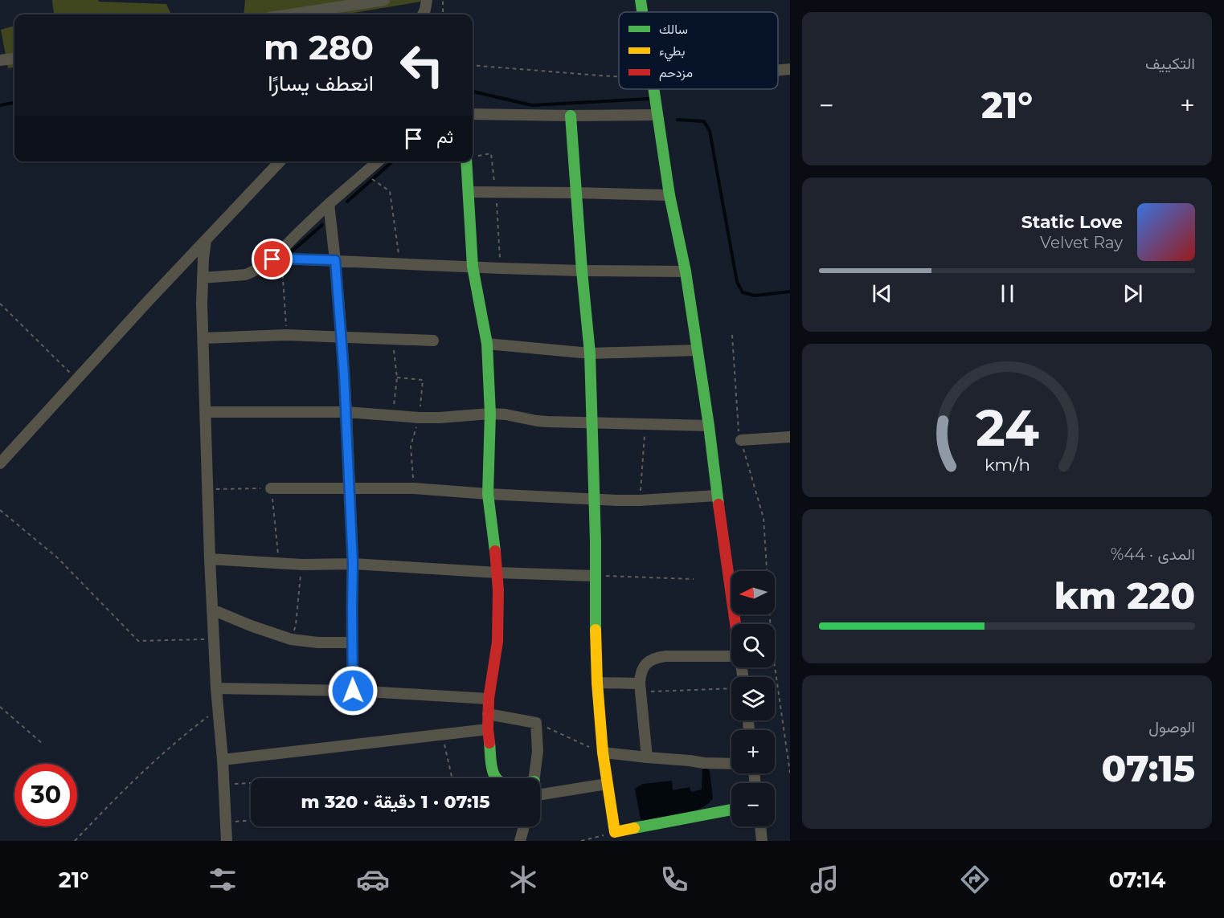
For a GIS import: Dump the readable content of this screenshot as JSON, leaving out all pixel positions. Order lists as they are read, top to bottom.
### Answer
{
  "legend": ["سالك", "بطيء", "مزدحم"],
  "north": "left",
  "page": {
    "tile": [
      "التكييف",
      ["المدى · 44%", "220 km"],
      ["الوصول", "07:15"]
    ],
    "turn": ["280 m", "انعطف يسارًا"],
    "heat": ["−", "21°", "+"],
    "then": "ثم",
    "song": ["Static Love", "Velvet Ray"],
    "map_buttons": ["+", "−"],
    "limit": "30",
    "trip": "07:15 · 1 دقيقة · 320 m",
    "tabs": ["07:14", "21°"],
    "gauge": ["24", "km/h"]
  }
}
